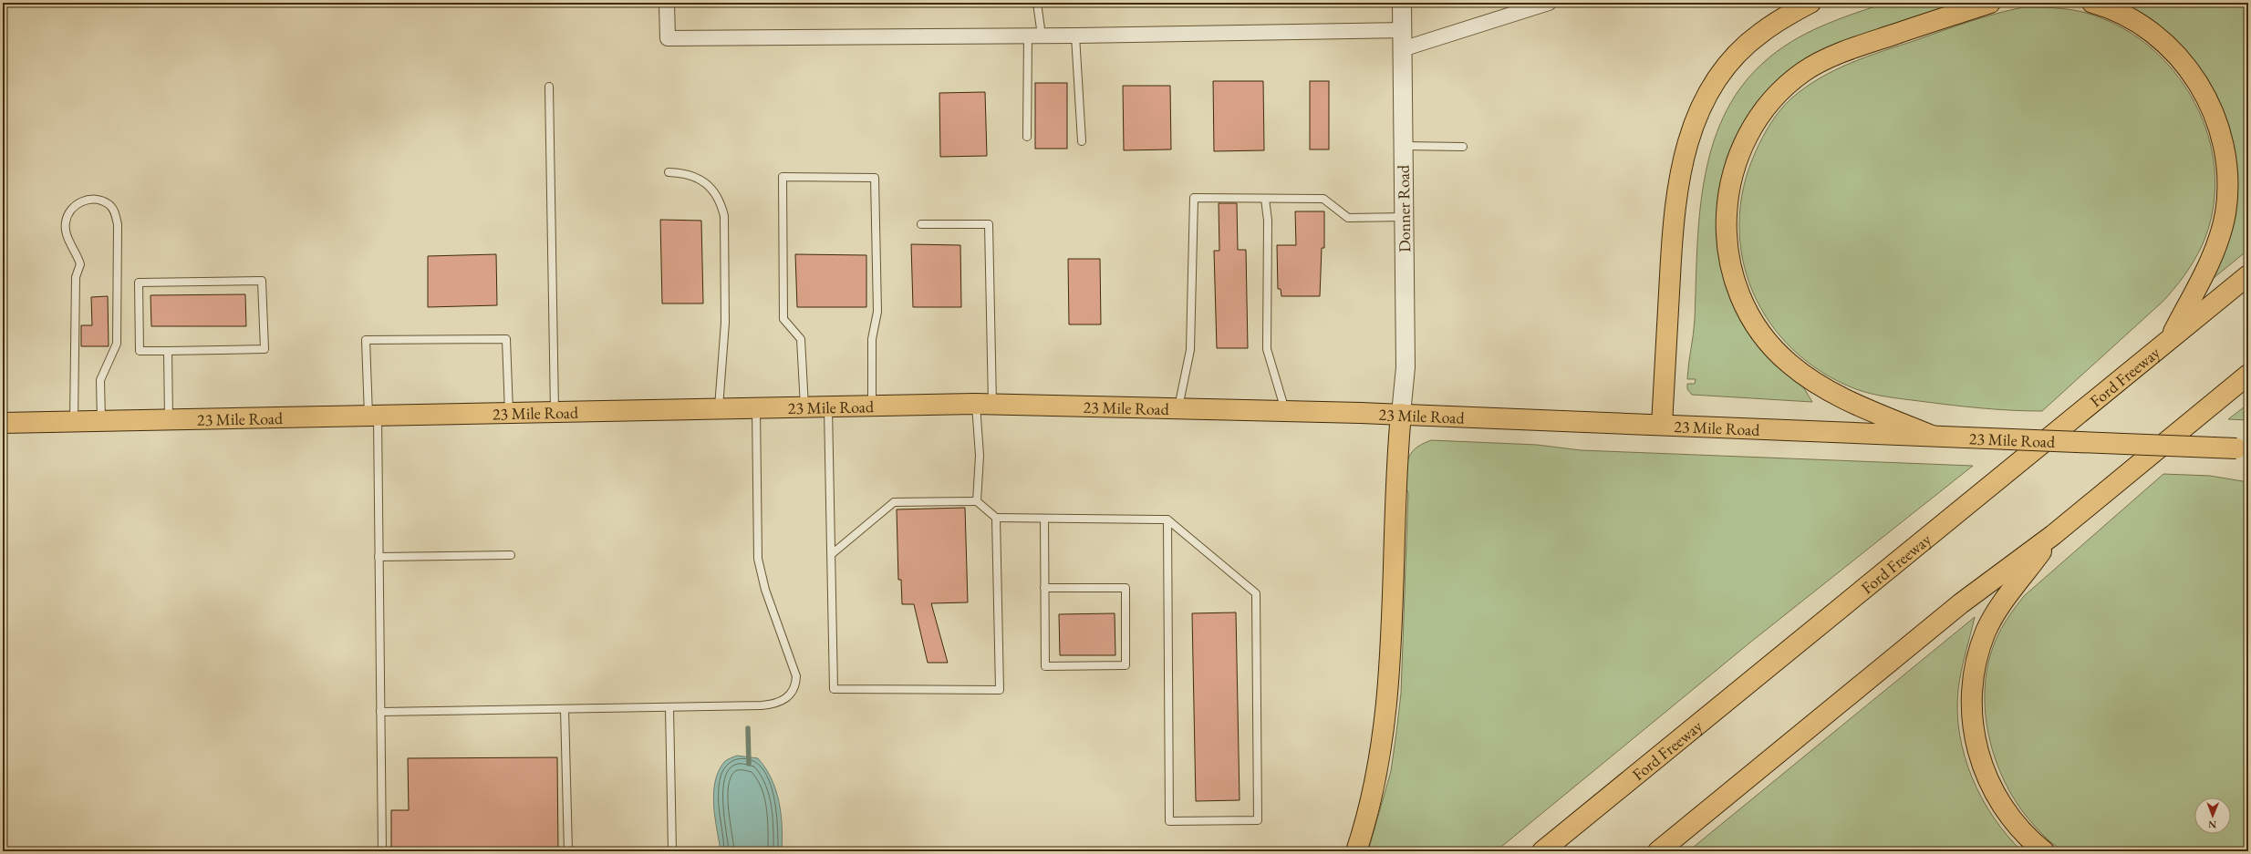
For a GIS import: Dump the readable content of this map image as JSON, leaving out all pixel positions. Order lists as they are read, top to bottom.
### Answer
{
  "streets": {
    "main road": ["Ford Freeway", "23 Mile Road"],
    "street": ["Donner Road"]
  },
  "crossings": [
    ["Donner Road", "23 Mile Road"]
  ],
  "north": "bottom"
}
